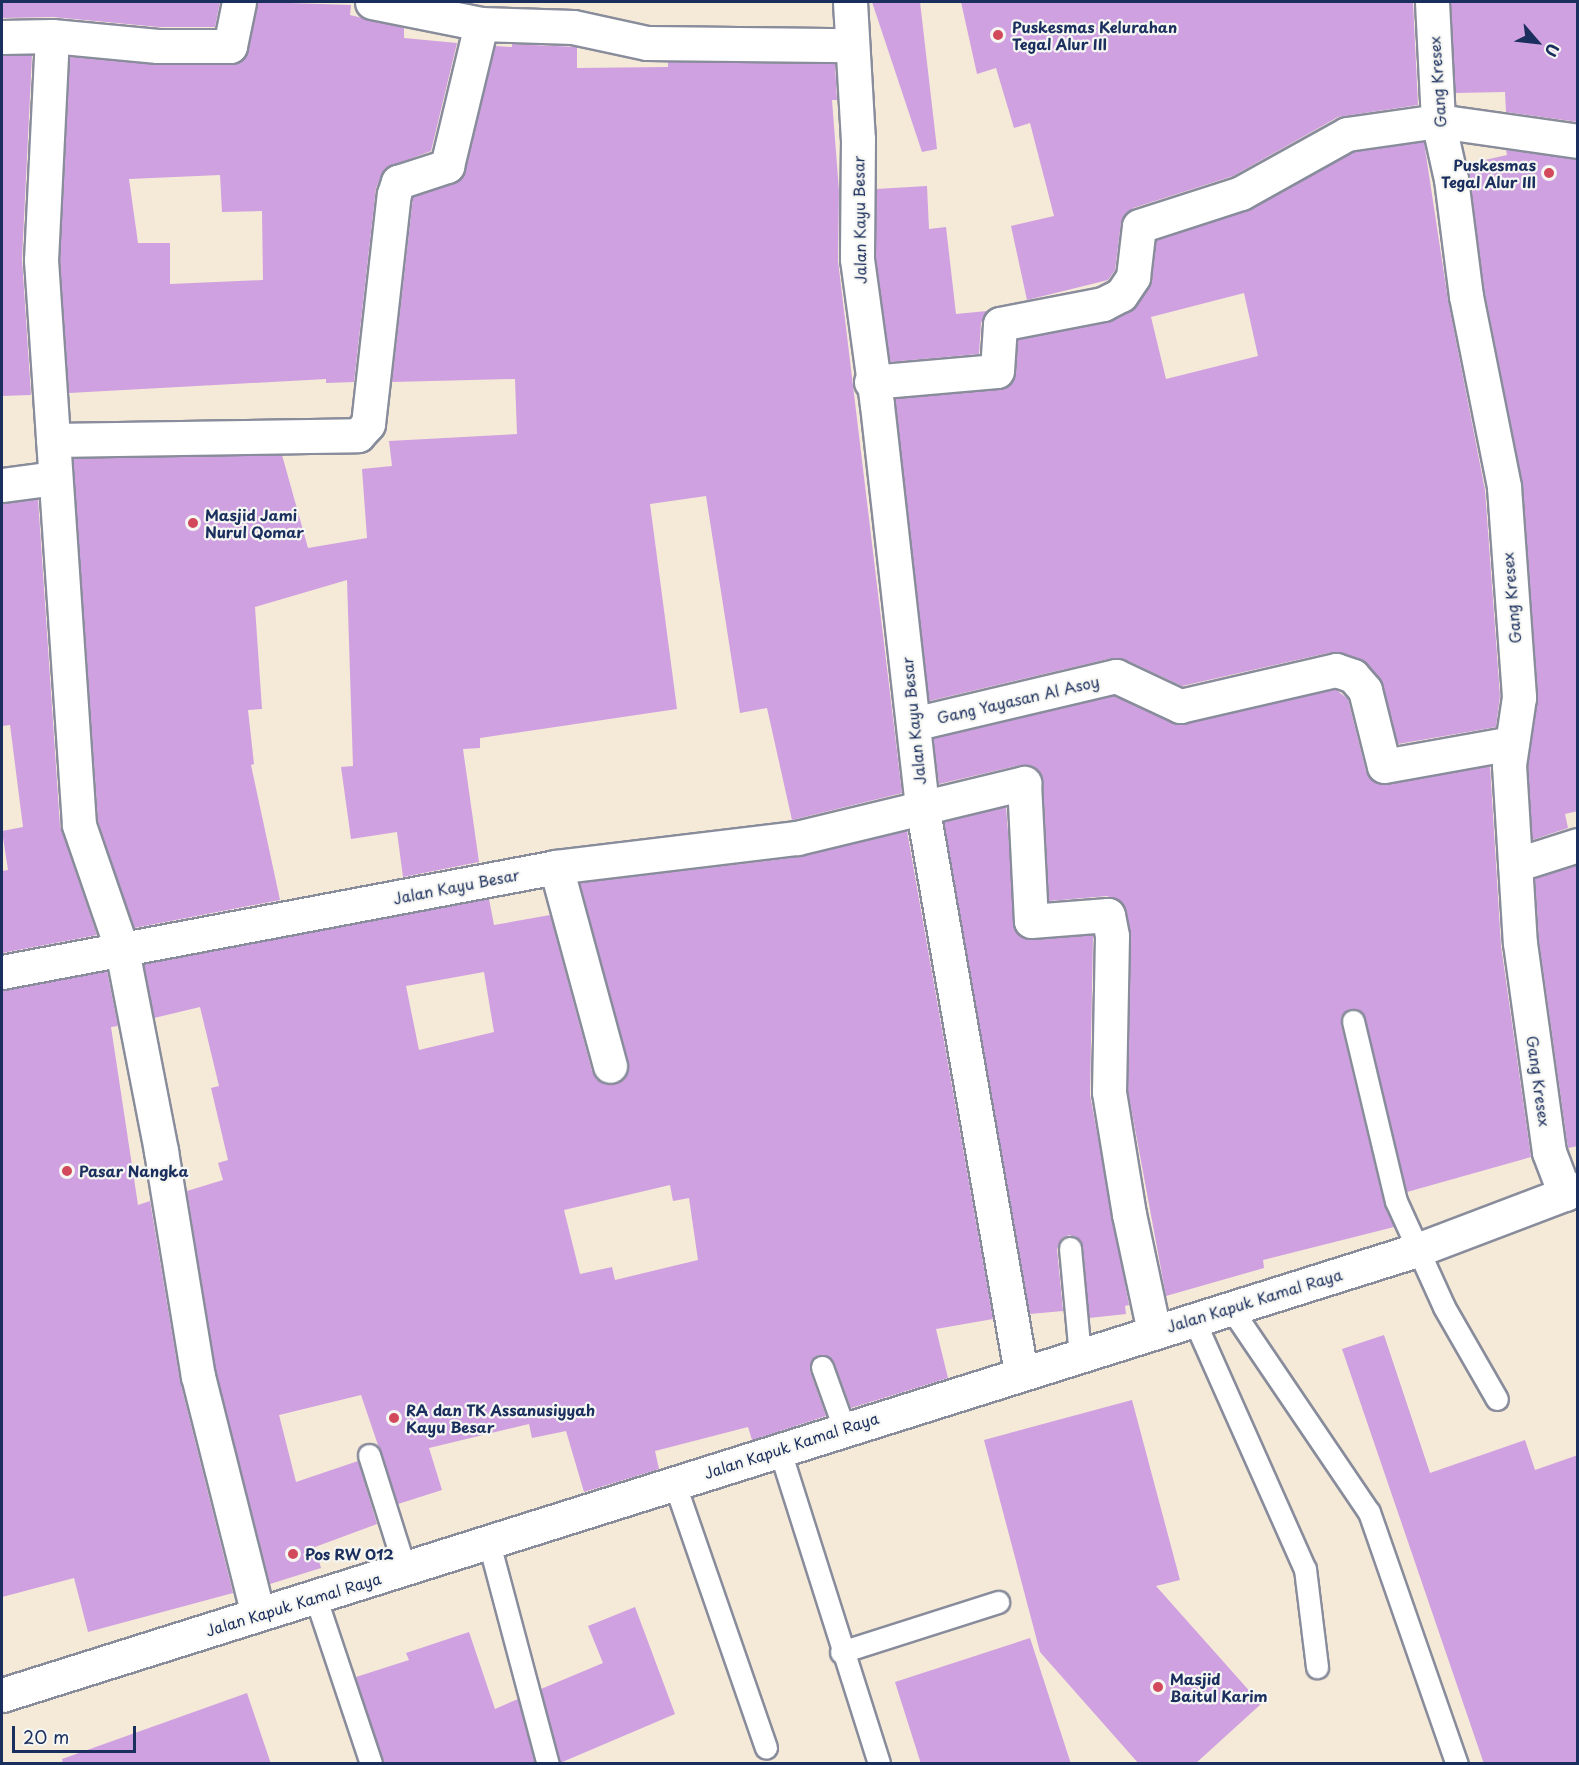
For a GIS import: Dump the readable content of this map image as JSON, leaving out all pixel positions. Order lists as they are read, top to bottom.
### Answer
{
  "streets": {
    "street": [
      "Gang Kresex",
      "Jalan Kayu Besar",
      "Gang Yayasan Al Asoy",
      "Jalan Kapuk Kamal Raya"
    ]
  },
  "crossings": [
    ["Gang Kresex", "Gang Yayasan Al Asoy"],
    ["Gang Kresex", "Jalan Kapuk Kamal Raya"],
    ["Jalan Kayu Besar", "Gang Yayasan Al Asoy"]
  ],
  "places": [
    "Puskesmas Kelurahan Tegal Alur III",
    "Puskesmas Tegal Alur III",
    "Masjid Jami Nurul Qomar",
    "Pasar Nangka",
    "RA dan TK Assanusiyyah Kayu Besar",
    "Pos RW 012",
    "Masjid Baitul Karim"
  ],
  "scale_bar": "20 m",
  "north": "bottom right"
}
